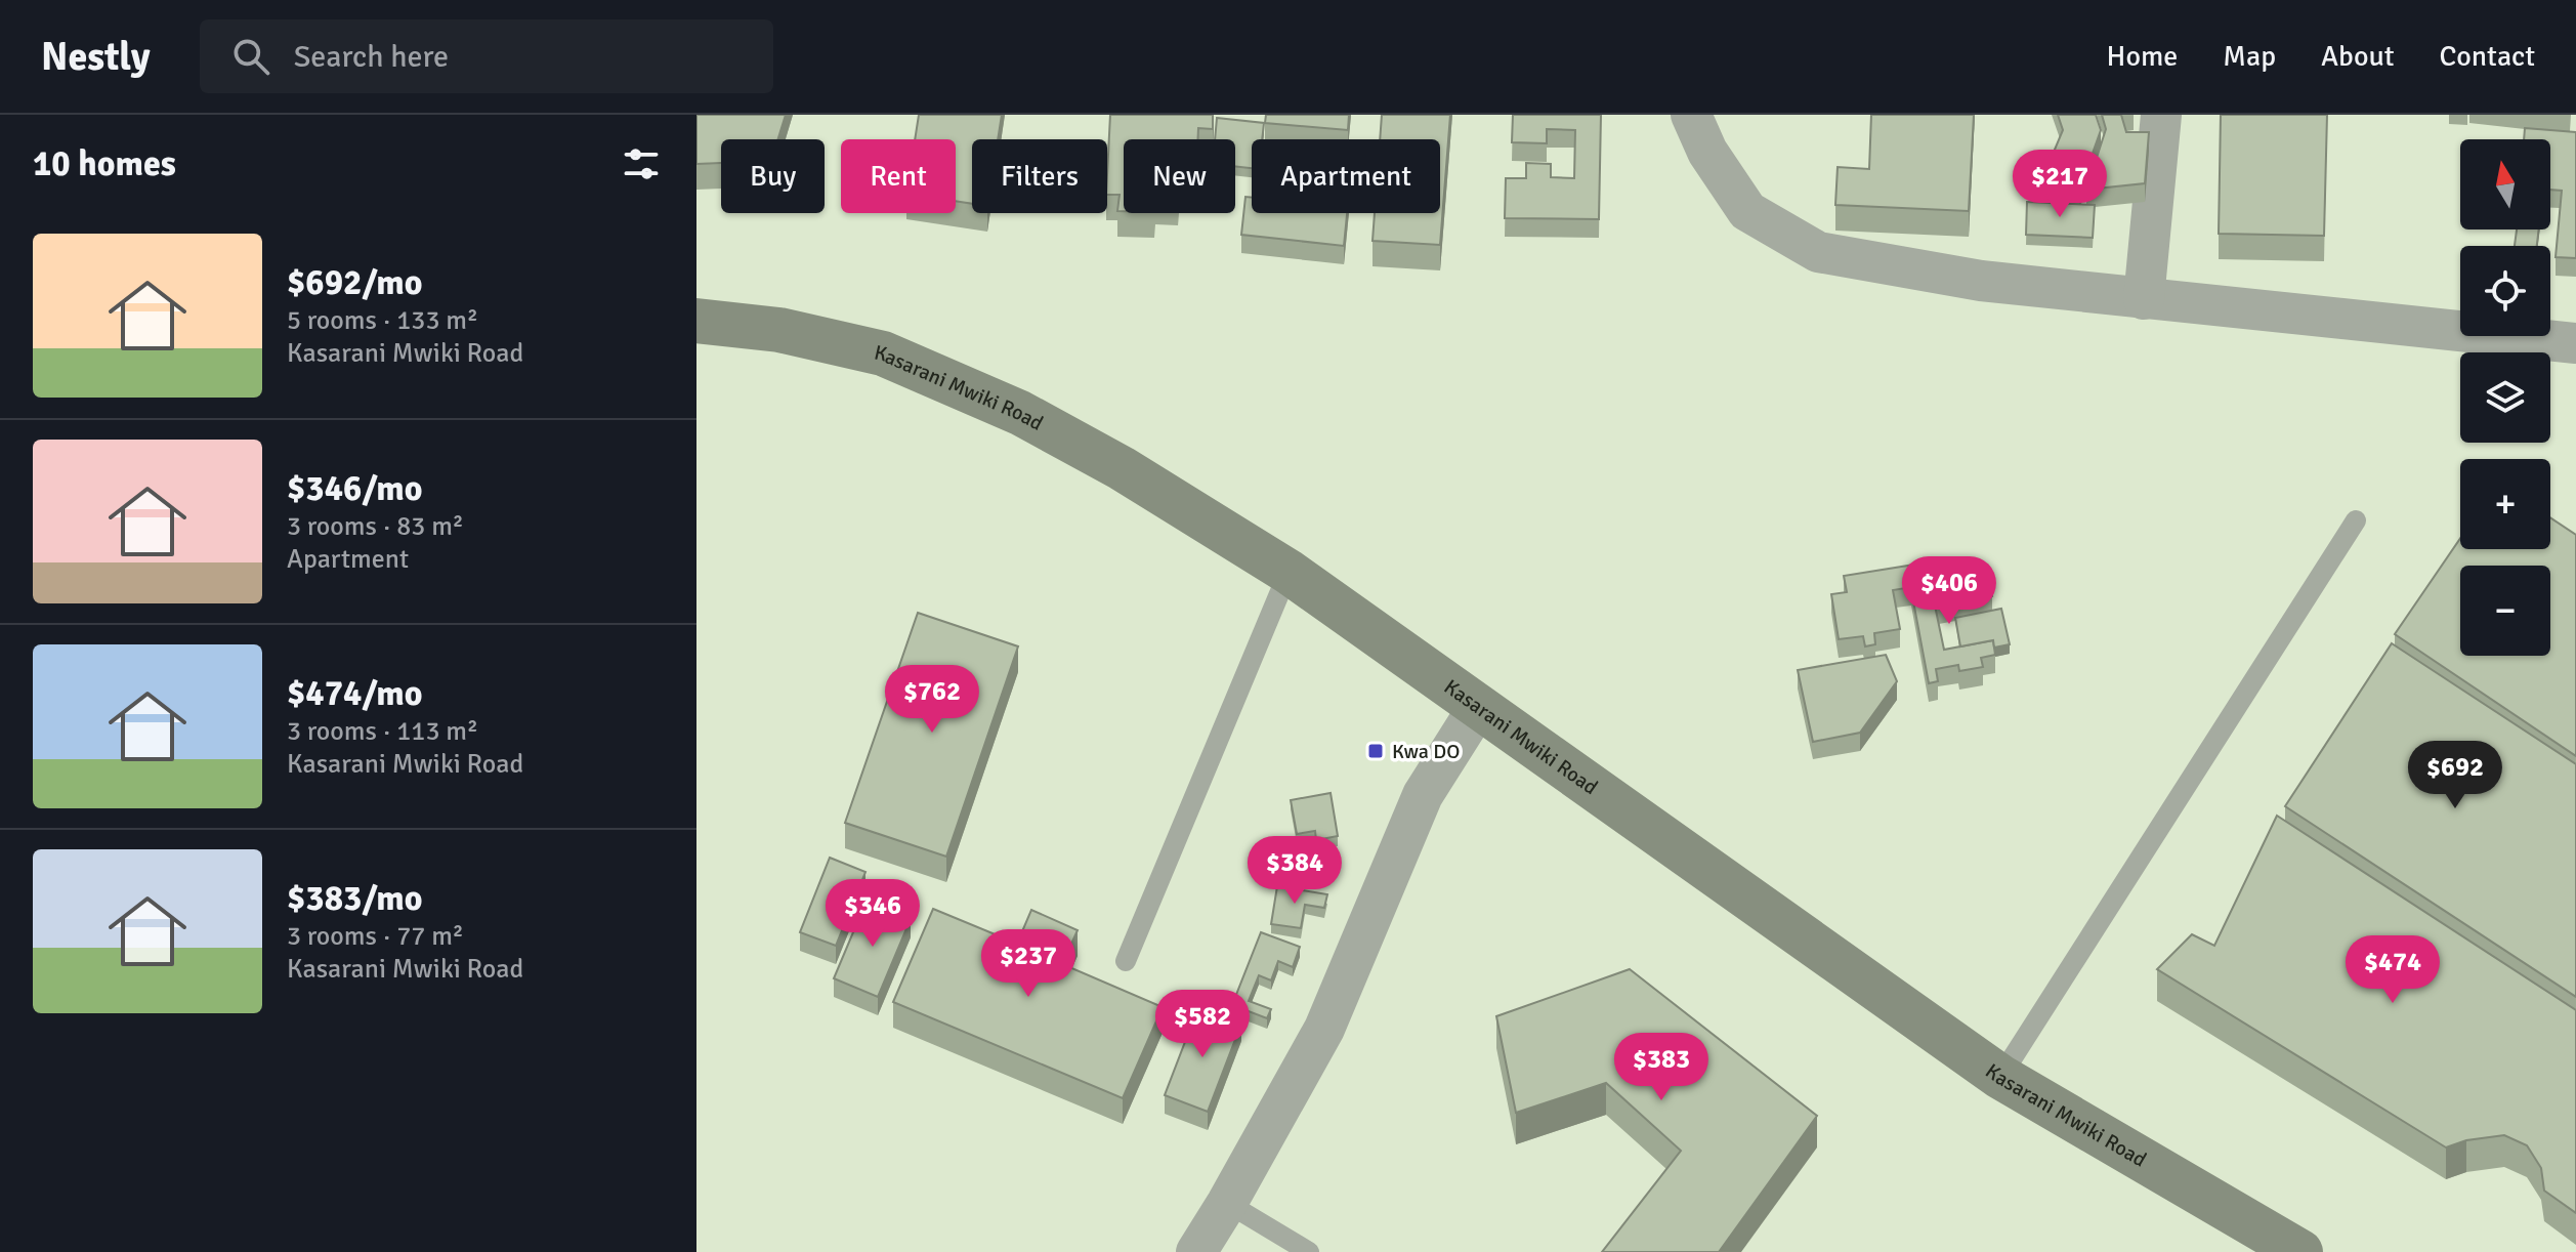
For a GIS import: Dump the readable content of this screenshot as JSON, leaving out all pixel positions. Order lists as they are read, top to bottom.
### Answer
{
  "streets": {
    "main road": ["Kasarani Mwiki Road"]
  },
  "places": {
    "transit": ["Kwa DO"]
  },
  "north": "top",
  "page": {
    "header": "Nestly",
    "search": "Search here",
    "nav": [
      "Home",
      "Map",
      "About",
      "Contact"
    ],
    "heading": "10 homes",
    "map_buttons": ["+", "−"],
    "chip": [
      "Buy",
      "Rent",
      "Filters",
      "New",
      "Apartment"
    ],
    "price": [
      "$217",
      "$406",
      "$762",
      "$692",
      "$384",
      "$346",
      "$237",
      "$474",
      "$582",
      "$383"
    ],
    "list": [
      {
        "name": "$692/mo",
        "note": "5 rooms · 133 m² · Kasarani Mwiki Road"
      },
      {
        "name": "$346/mo",
        "note": "3 rooms · 83 m² · Apartment"
      },
      {
        "name": "$474/mo",
        "note": "3 rooms · 113 m² · Kasarani Mwiki Road"
      },
      {
        "name": "$383/mo",
        "note": "3 rooms · 77 m² · Kasarani Mwiki Road"
      }
    ]
  }
}
